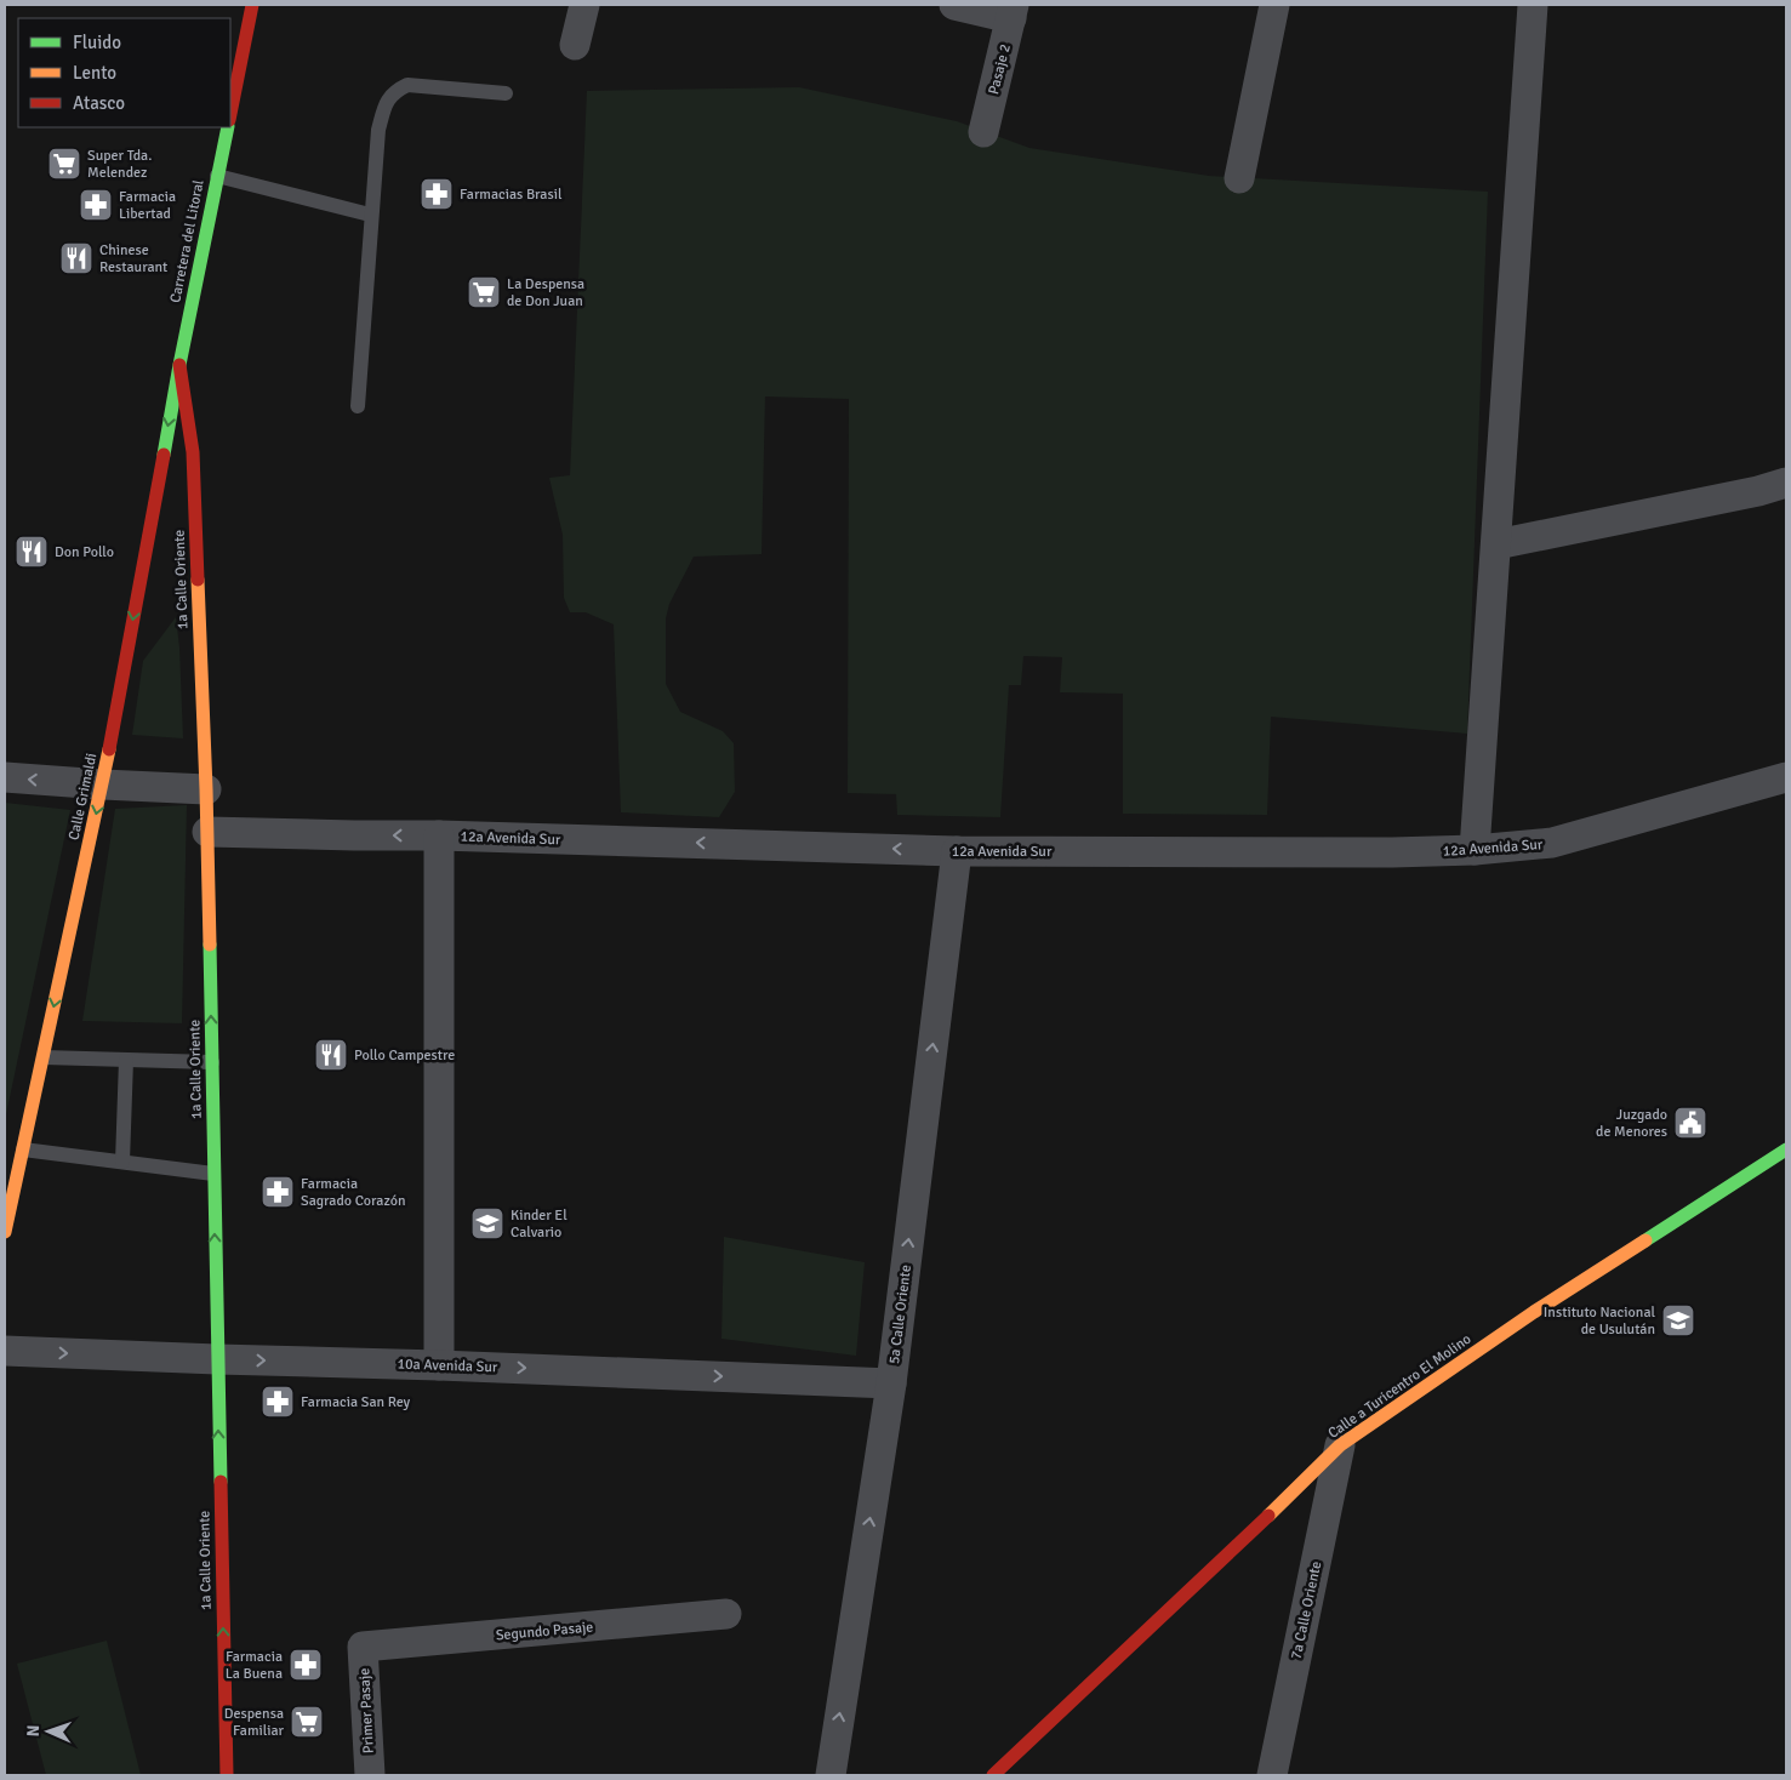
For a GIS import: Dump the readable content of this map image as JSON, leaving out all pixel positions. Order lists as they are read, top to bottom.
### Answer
{
  "streets": {
    "main road": [
      "Carretera del Litoral",
      "1a Calle Oriente",
      "Calle Grimaldi",
      "Calle a Turicentro El Molino"
    ],
    "street": [
      "Pasaje 2",
      "12a Avenida Sur",
      "5a Calle Oriente",
      "10a Avenida Sur",
      "7a Calle Oriente",
      "Segundo Pasaje",
      "Primer Pasaje"
    ]
  },
  "crossings": [
    ["Carretera del Litoral", "1a Calle Oriente"],
    ["Carretera del Litoral", "Calle Grimaldi"],
    ["1a Calle Oriente", "Calle Grimaldi"],
    ["1a Calle Oriente", "12a Avenida Sur"],
    ["1a Calle Oriente", "10a Avenida Sur"],
    ["12a Avenida Sur", "5a Calle Oriente"],
    ["5a Calle Oriente", "10a Avenida Sur"],
    ["Calle a Turicentro El Molino", "7a Calle Oriente"],
    ["Segundo Pasaje", "Primer Pasaje"]
  ],
  "one_way": [
    "1a Calle Oriente",
    "Calle Grimaldi",
    "12a Avenida Sur",
    "5a Calle Oriente",
    "10a Avenida Sur"
  ],
  "places": {
    "supermarket": ["Super Tda. Melendez", "La Despensa de Don Juan", "Despensa Familiar"],
    "pharmacy": [
      "Farmacias Brasil",
      "Farmacia Libertad",
      "Farmacia Sagrado Corazón",
      "Farmacia San Rey",
      "Farmacia La Buena"
    ],
    "restaurant": ["Chinese Restaurant", "Don Pollo", "Pollo Campestre"],
    "public building": ["Juzgado de Menores"],
    "school or university": ["Kinder El Calvario", "Instituto Nacional de Usulután"]
  },
  "legend": ["Fluido", "Lento", "Atasco"],
  "north": "left"
}
